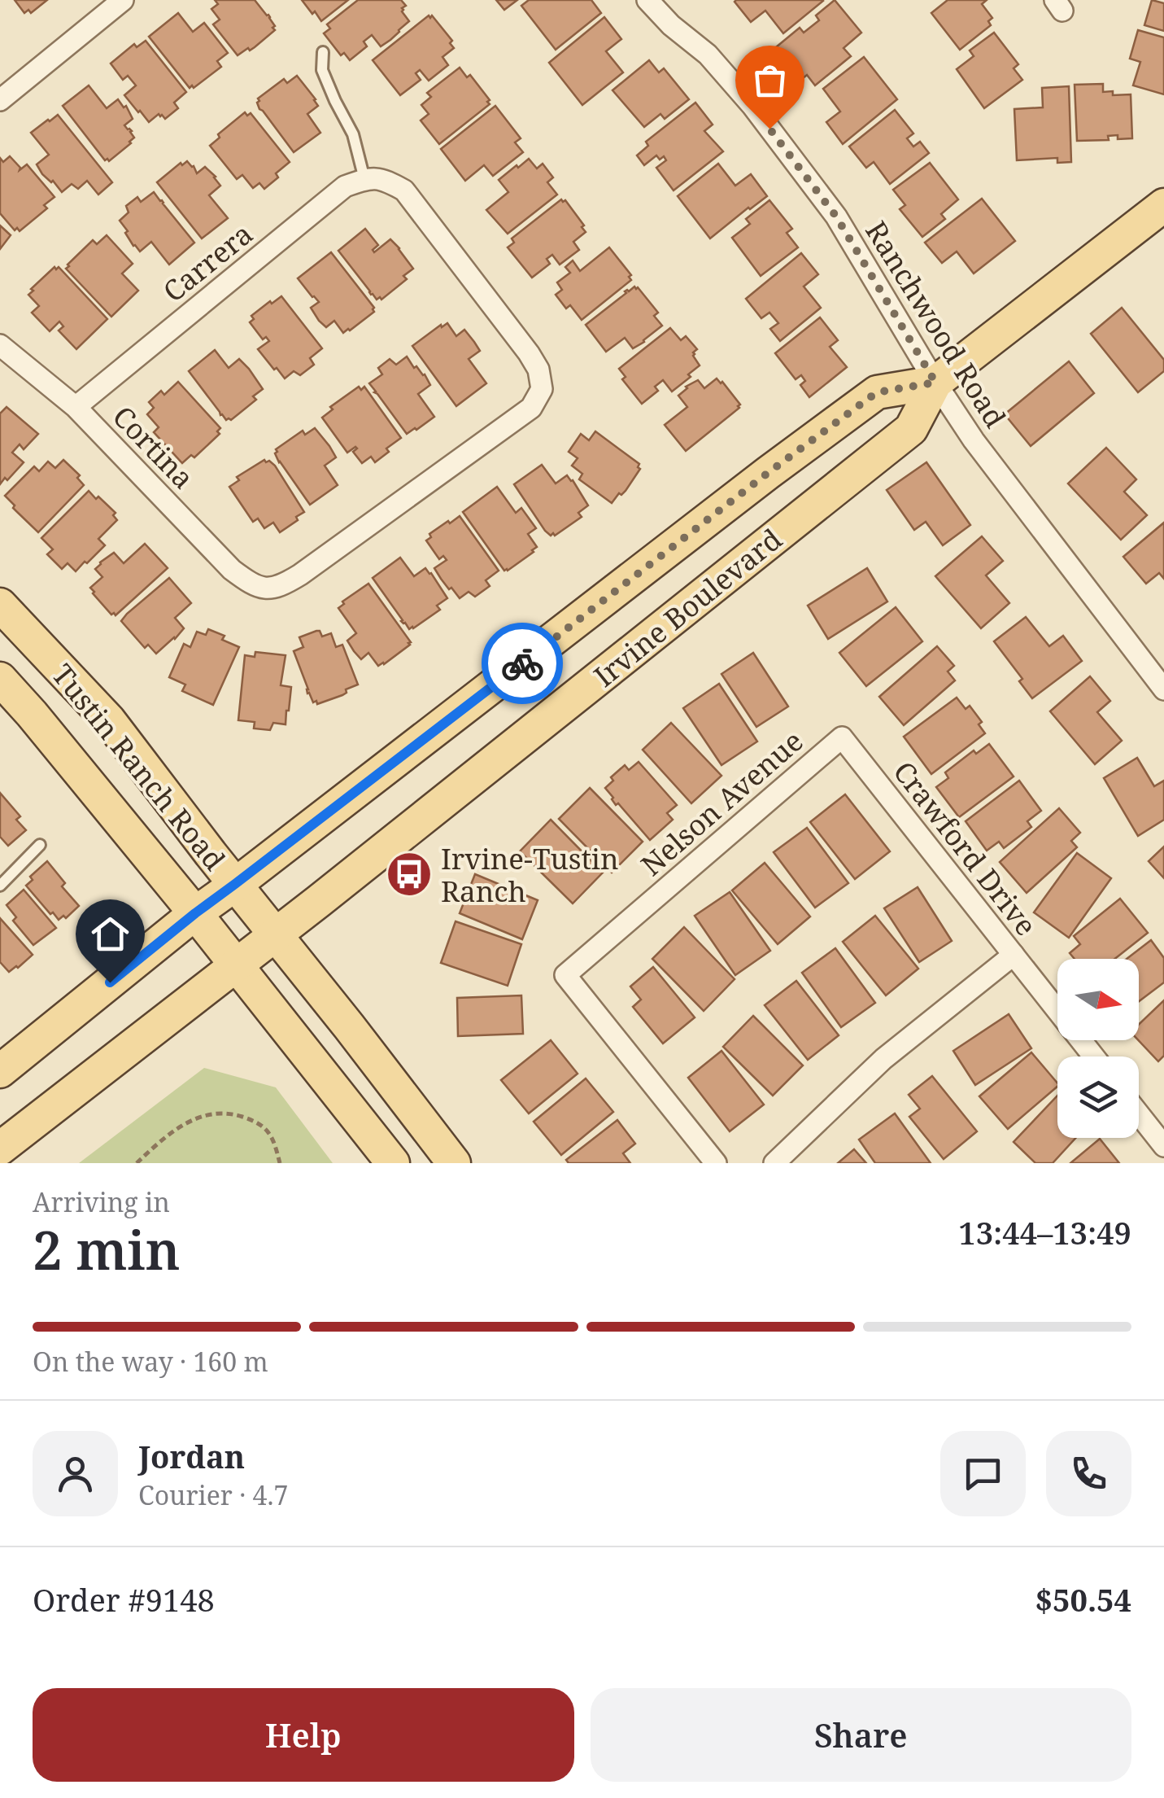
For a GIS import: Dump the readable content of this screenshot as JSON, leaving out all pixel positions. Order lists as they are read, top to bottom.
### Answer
{
  "streets": {
    "main road": ["Irvine Boulevard", "Tustin Ranch Road"],
    "street": [
      "Carrera",
      "Ranchwood Road",
      "Cortina",
      "Nelson Avenue",
      "Crawford Drive"
    ]
  },
  "crossings": [
    ["Carrera", "Cortina"],
    ["Ranchwood Road", "Irvine Boulevard"],
    ["Irvine Boulevard", "Tustin Ranch Road"],
    ["Nelson Avenue", "Crawford Drive"]
  ],
  "places": {
    "bus stop": ["Irvine-Tustin Ranch"]
  },
  "north": "right",
  "page": {
    "heading": ["2 min", "Arriving in", "13:44–13:49"],
    "panel": [
      "Jordan",
      "Courier · 4.7",
      "Order #9148",
      "$50.54"
    ],
    "bar": "On the way · 160 m",
    "buttons": ["Help", "Share"]
  }
}
